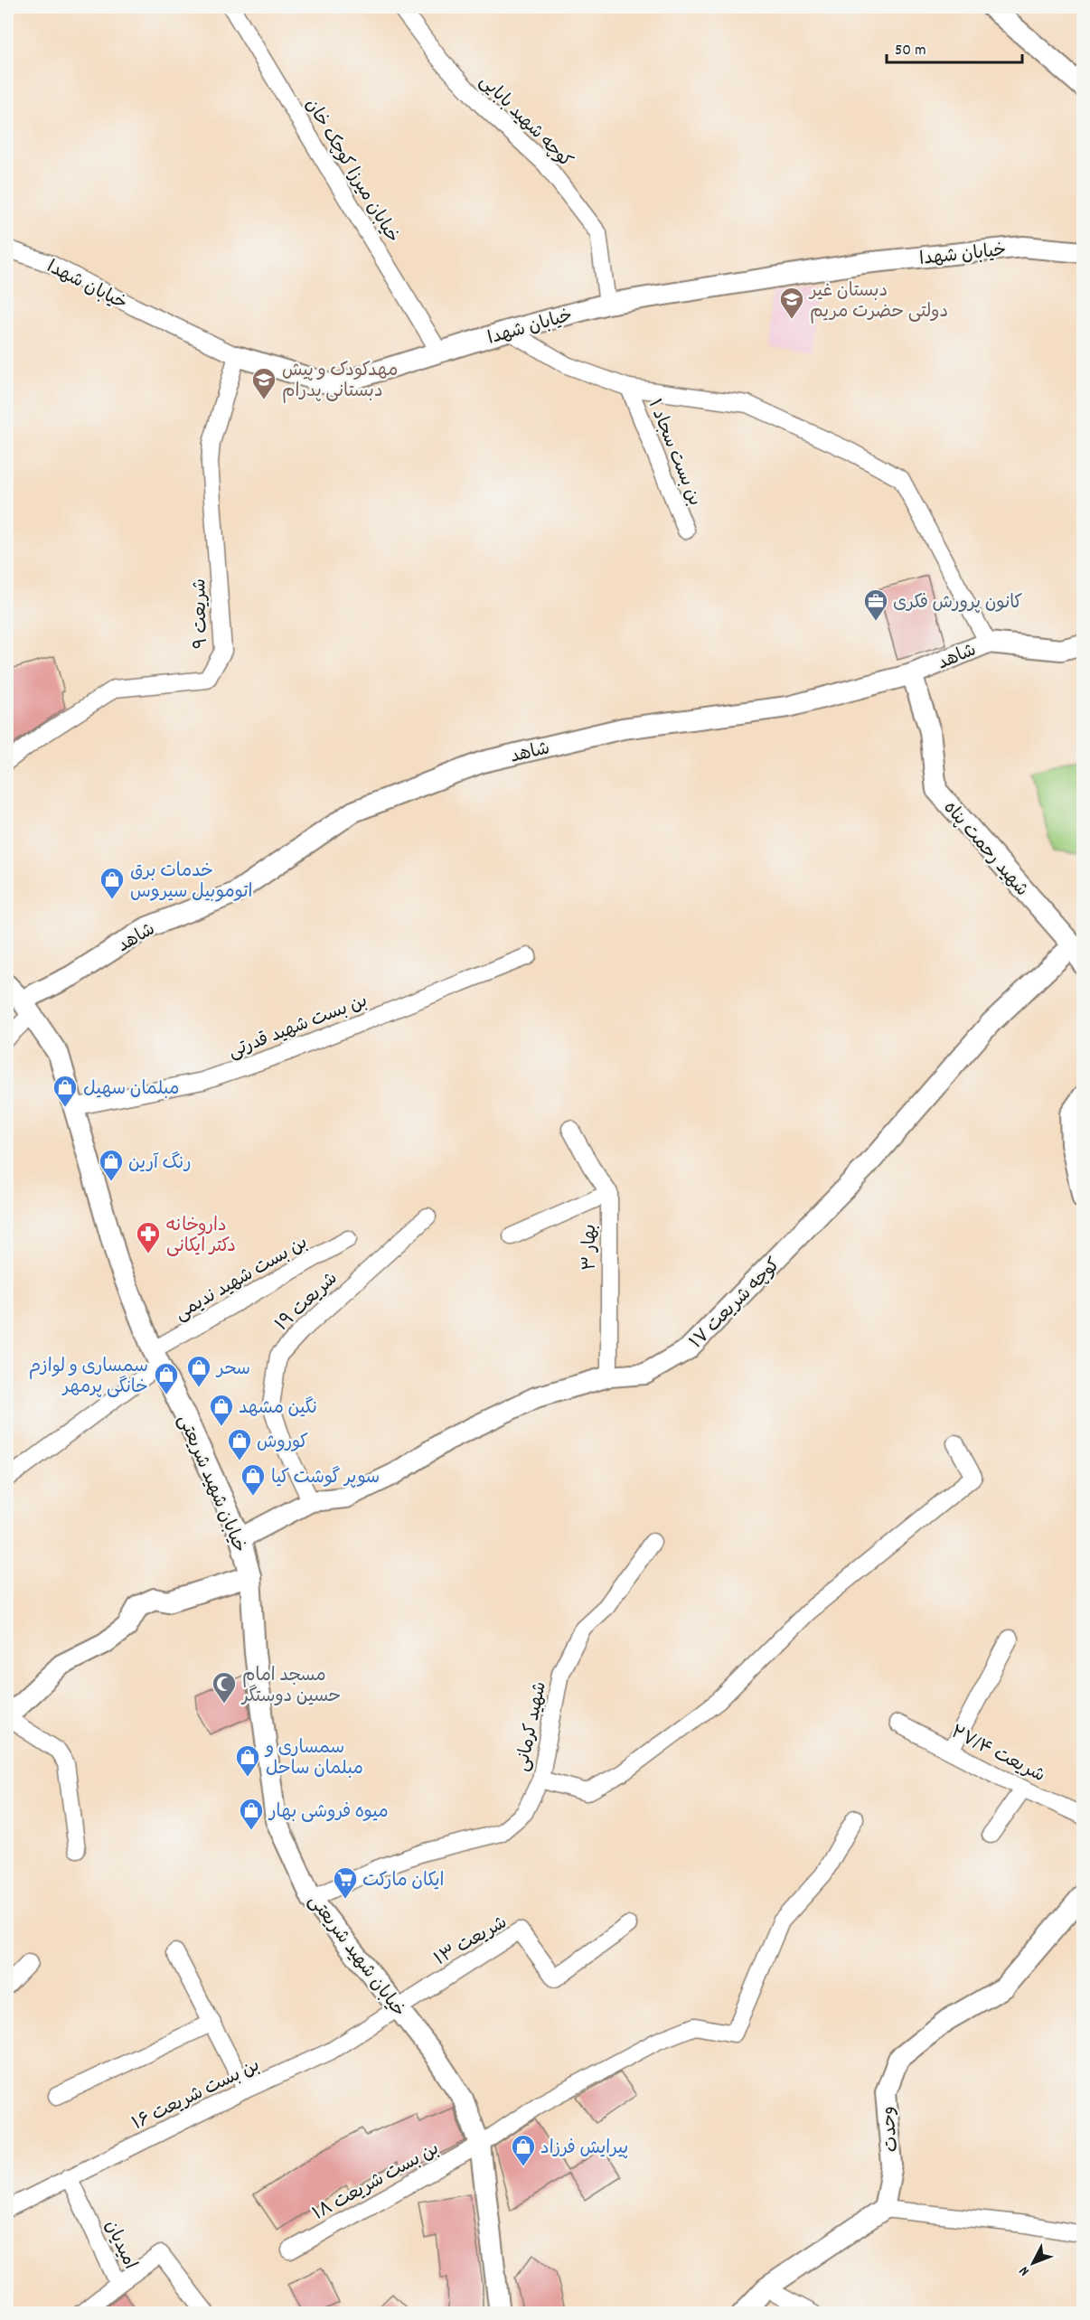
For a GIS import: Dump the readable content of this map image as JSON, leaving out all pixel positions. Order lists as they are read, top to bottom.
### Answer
{
  "streets": {
    "street": [
      "کوچه شهید بابایی",
      "خیابان میرزا کوچک خان",
      "خیابان شهدا",
      "بن بست سجاد ۱",
      "شریعت ۹",
      "شاهد",
      "شهید رحمت پناه",
      "بن بست شهید قدرتی",
      "بهار ۳",
      "بن بست شهید ندیمی",
      "شریعت ۱۹",
      "کوچه شریعت ۱۷",
      "خیابان شهید شریعتی",
      "شهید کرمانی",
      "شریعت ۲۷/۴",
      "شریعت ۱۳",
      "بن بست شریعت ۱۶",
      "وحدت",
      "بن بست شریعت ۱۸",
      "امیدیان"
    ]
  },
  "crossings": [
    ["کوچه شهید بابایی", "خیابان شهدا"],
    ["خیابان میرزا کوچک خان", "خیابان شهدا"],
    ["خیابان شهدا", "شریعت ۹"],
    ["شاهد", "شهید رحمت پناه"],
    ["شاهد", "خیابان شهید شریعتی"],
    ["شهید رحمت پناه", "کوچه شریعت ۱۷"],
    ["بن بست شهید قدرتی", "خیابان شهید شریعتی"],
    ["بهار ۳", "کوچه شریعت ۱۷"],
    ["بن بست شهید ندیمی", "خیابان شهید شریعتی"],
    ["شریعت ۱۹", "کوچه شریعت ۱۷"],
    ["کوچه شریعت ۱۷", "خیابان شهید شریعتی"],
    ["خیابان شهید شریعتی", "شهید کرمانی"],
    ["خیابان شهید شریعتی", "شریعت ۱۳"],
    ["خیابان شهید شریعتی", "بن بست شریعت ۱۶"],
    ["خیابان شهید شریعتی", "بن بست شریعت ۱۸"],
    ["شریعت ۱۳", "بن بست شریعت ۱۶"],
    ["بن بست شریعت ۱۶", "امیدیان"]
  ],
  "places": {
    "school or university": ["دبستان غیر دولتی حضرت مریم", "مهدکودک و پیش دبستانی پدرام"],
    "office": ["کانون پرورش فکری"],
    "shop": [
      "خدمات برق اتوموبیل سیروس",
      "مبلمان سهیل",
      "رنگ آرین",
      "سحر",
      "سمساری و لوازم خانگی پرمهر",
      "نگین مشهد",
      "کوروش",
      "سوپر گوشت کیا",
      "سمساری و مبلمان ساحل",
      "میوه فروشی بهار",
      "پیرایش فرزاد"
    ],
    "pharmacy": ["داروخانه دکتر ایکانی"],
    "mosque": ["مسجد امام حسین دوستگر"],
    "supermarket": ["ایکان مارکت"]
  },
  "scale_bar": "50 m",
  "north": "bottom left"
}
